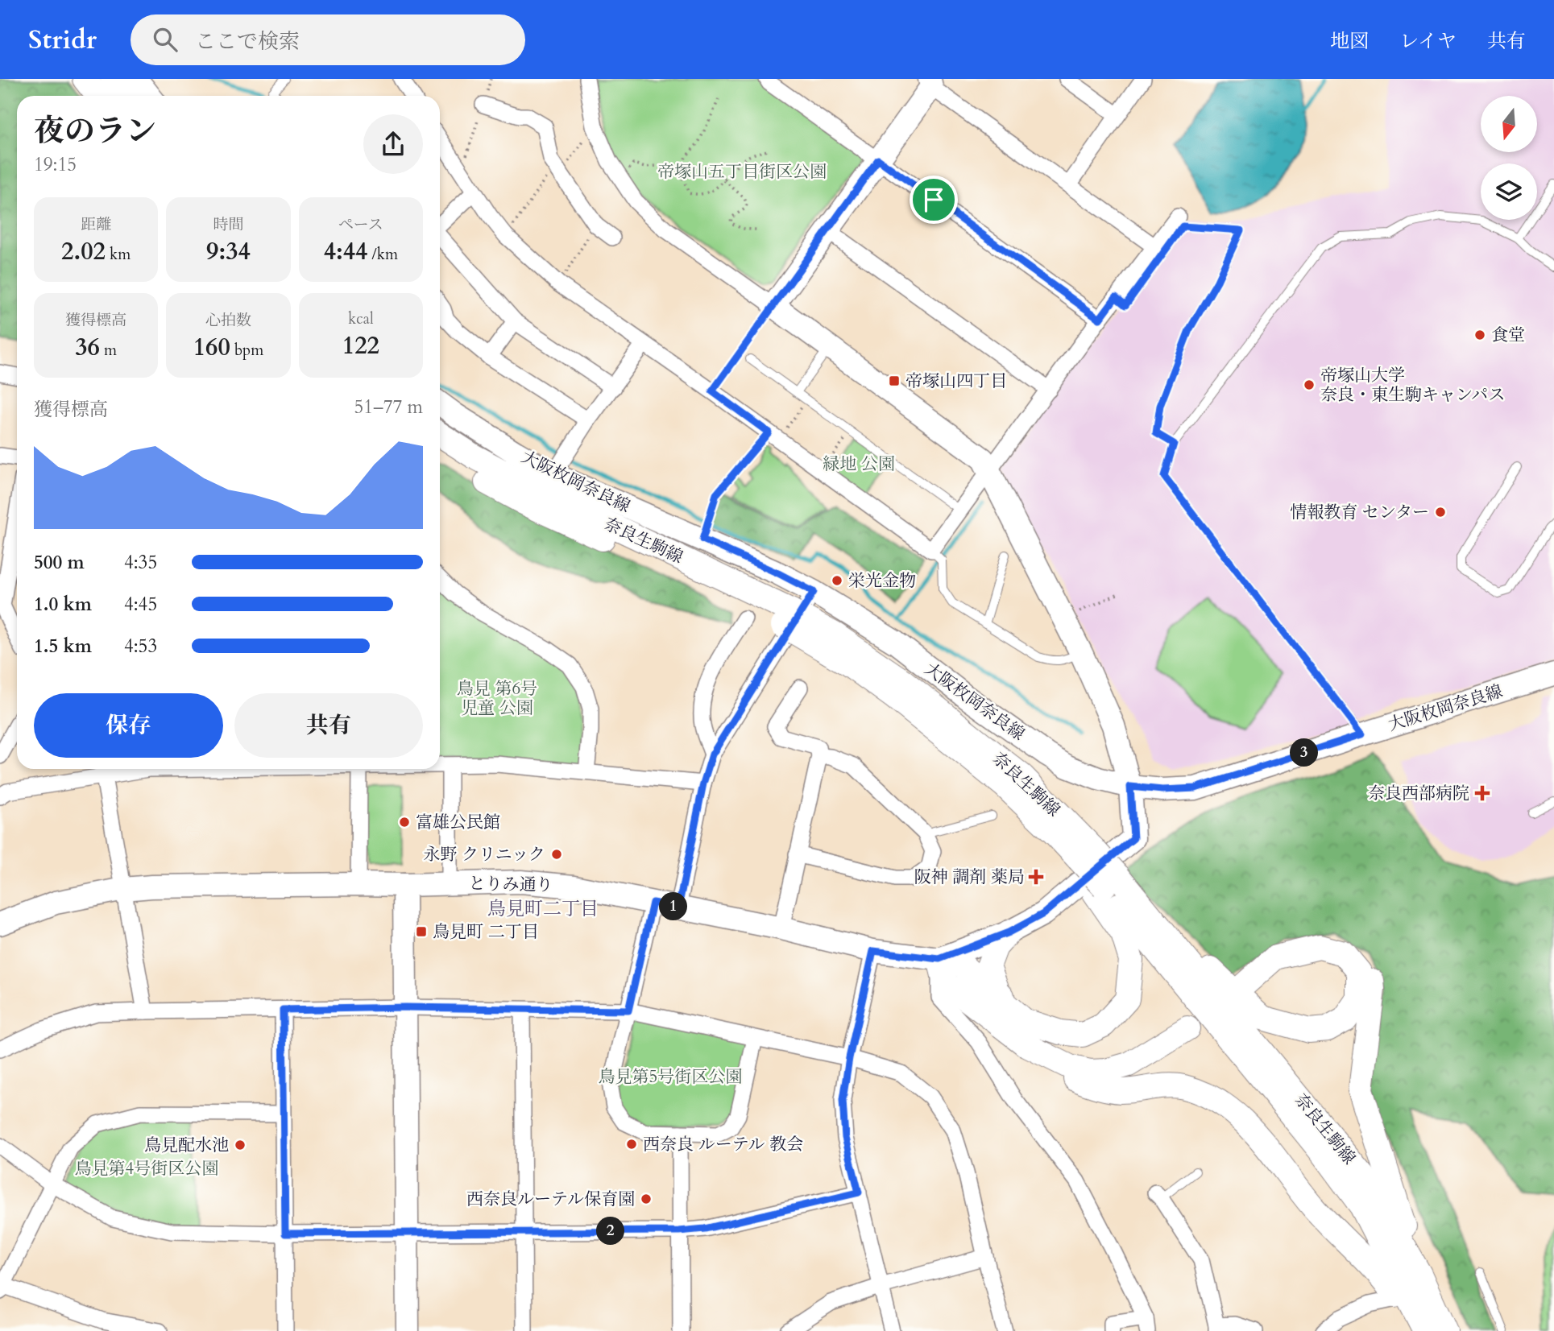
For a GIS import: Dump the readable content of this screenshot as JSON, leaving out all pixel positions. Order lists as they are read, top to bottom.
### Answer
{
  "streets": {
    "main road": ["奈良生駒線"],
    "street": ["大阪枚岡奈良線", "とりみ通り"]
  },
  "crossings": [
    ["大阪枚岡奈良線", "とりみ通り"]
  ],
  "districts": ["鳥見町二丁目"],
  "parks": [
    "帝塚山五丁目街区公園",
    "緑地 公園",
    "鳥見 第6号 児童 公園",
    "鳥見第5号街区公園",
    "鳥見第4号街区公園"
  ],
  "places": {
    "other": [
      "食堂",
      "帝塚山大学 奈良・東生駒キャンパス",
      "情報教育 センター",
      "栄光金物",
      "富雄公民館",
      "永野 クリニック",
      "西奈良 ルーテル 教会",
      "鳥見配水池",
      "西奈良ルーテル保育園"
    ],
    "transit": ["帝塚山四丁目", "鳥見町 二丁目"],
    "health": ["奈良西部病院", "阪神 調剤 薬局"]
  },
  "north": "bottom",
  "page": {
    "header": "Stridr",
    "search": "ここで検索",
    "nav": ["地図", "レイヤ", "共有"],
    "heading": ["夜のラン", "19:15"],
    "stats": [
      ["距離", "2.02 km"],
      ["時間", "9:34"],
      ["ペース", "4:44 /km"],
      ["獲得標高", "36 m"],
      ["心拍数", "160 bpm"],
      ["kcal", "122"]
    ],
    "chart": ["獲得標高", "51–77 m"],
    "list": [
      {
        "name": "500 m",
        "note": "4:35"
      },
      {
        "name": "1.0 km",
        "note": "4:45"
      },
      {
        "name": "1.5 km",
        "note": "4:53"
      }
    ],
    "buttons": ["保存", "共有"],
    "pins": ["3", "1", "2"]
  }
}
